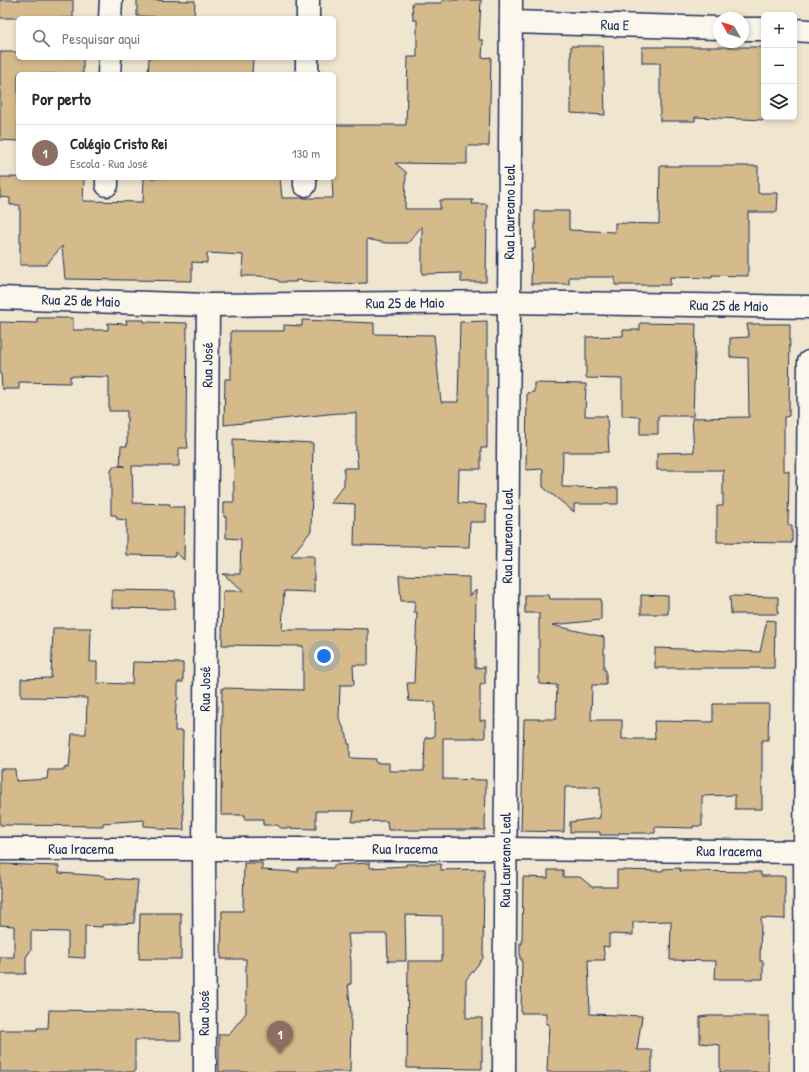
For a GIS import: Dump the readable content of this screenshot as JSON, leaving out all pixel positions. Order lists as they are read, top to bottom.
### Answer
{
  "streets": {
    "street": [
      "Rua E",
      "Rua Laureano Leal",
      "Rua 25 de Maio",
      "Rua José",
      "Rua Iracema"
    ]
  },
  "crossings": [
    ["Rua E", "Rua Laureano Leal"],
    ["Rua Laureano Leal", "Rua 25 de Maio"],
    ["Rua Laureano Leal", "Rua Iracema"],
    ["Rua 25 de Maio", "Rua José"],
    ["Rua José", "Rua Iracema"]
  ],
  "north": "top left",
  "page": {
    "map_buttons": ["+", "−"],
    "search": "Pesquisar aqui",
    "heading": "Por perto",
    "list": [
      {
        "mark": "1",
        "name": "Colégio Cristo Rei",
        "note": "Escola · Rua José",
        "value": "130 m"
      }
    ],
    "pins": "1"
  }
}
